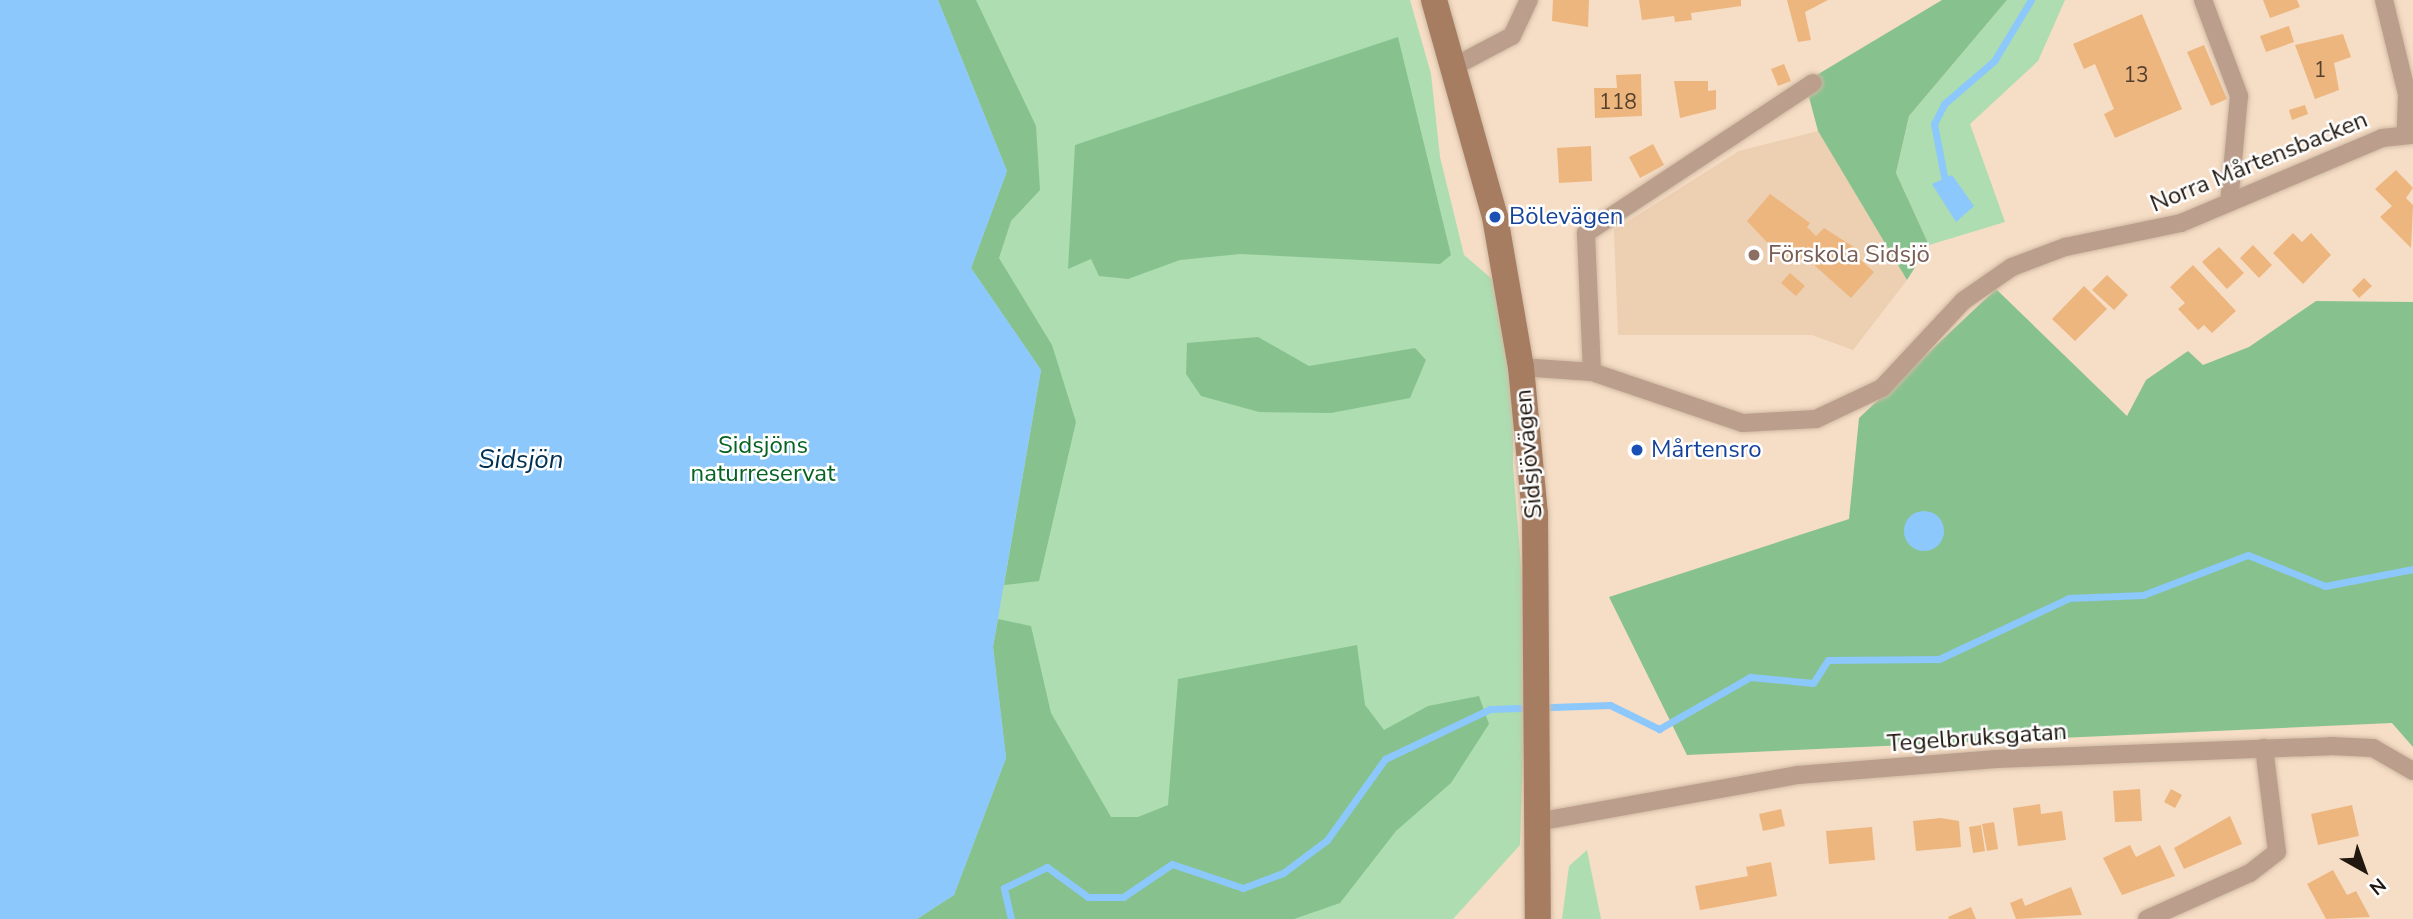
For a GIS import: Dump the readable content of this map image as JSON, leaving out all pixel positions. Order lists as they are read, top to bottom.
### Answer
{
  "streets": {
    "main road": ["Sidsjövägen"],
    "street": ["Norra Mårtensbacken", "Tegelbruksgatan"]
  },
  "crossings": [
    ["Norra Mårtensbacken", "Sidsjövägen"],
    ["Sidsjövägen", "Tegelbruksgatan"]
  ],
  "water": ["Sidsjön"],
  "parks": ["Sidsjöns naturreservat"],
  "places": ["Bölevägen", "Förskola Sidsjö", "Mårtensro"],
  "house_numbers": ["1", "13", "118"],
  "north": "bottom right"
}
